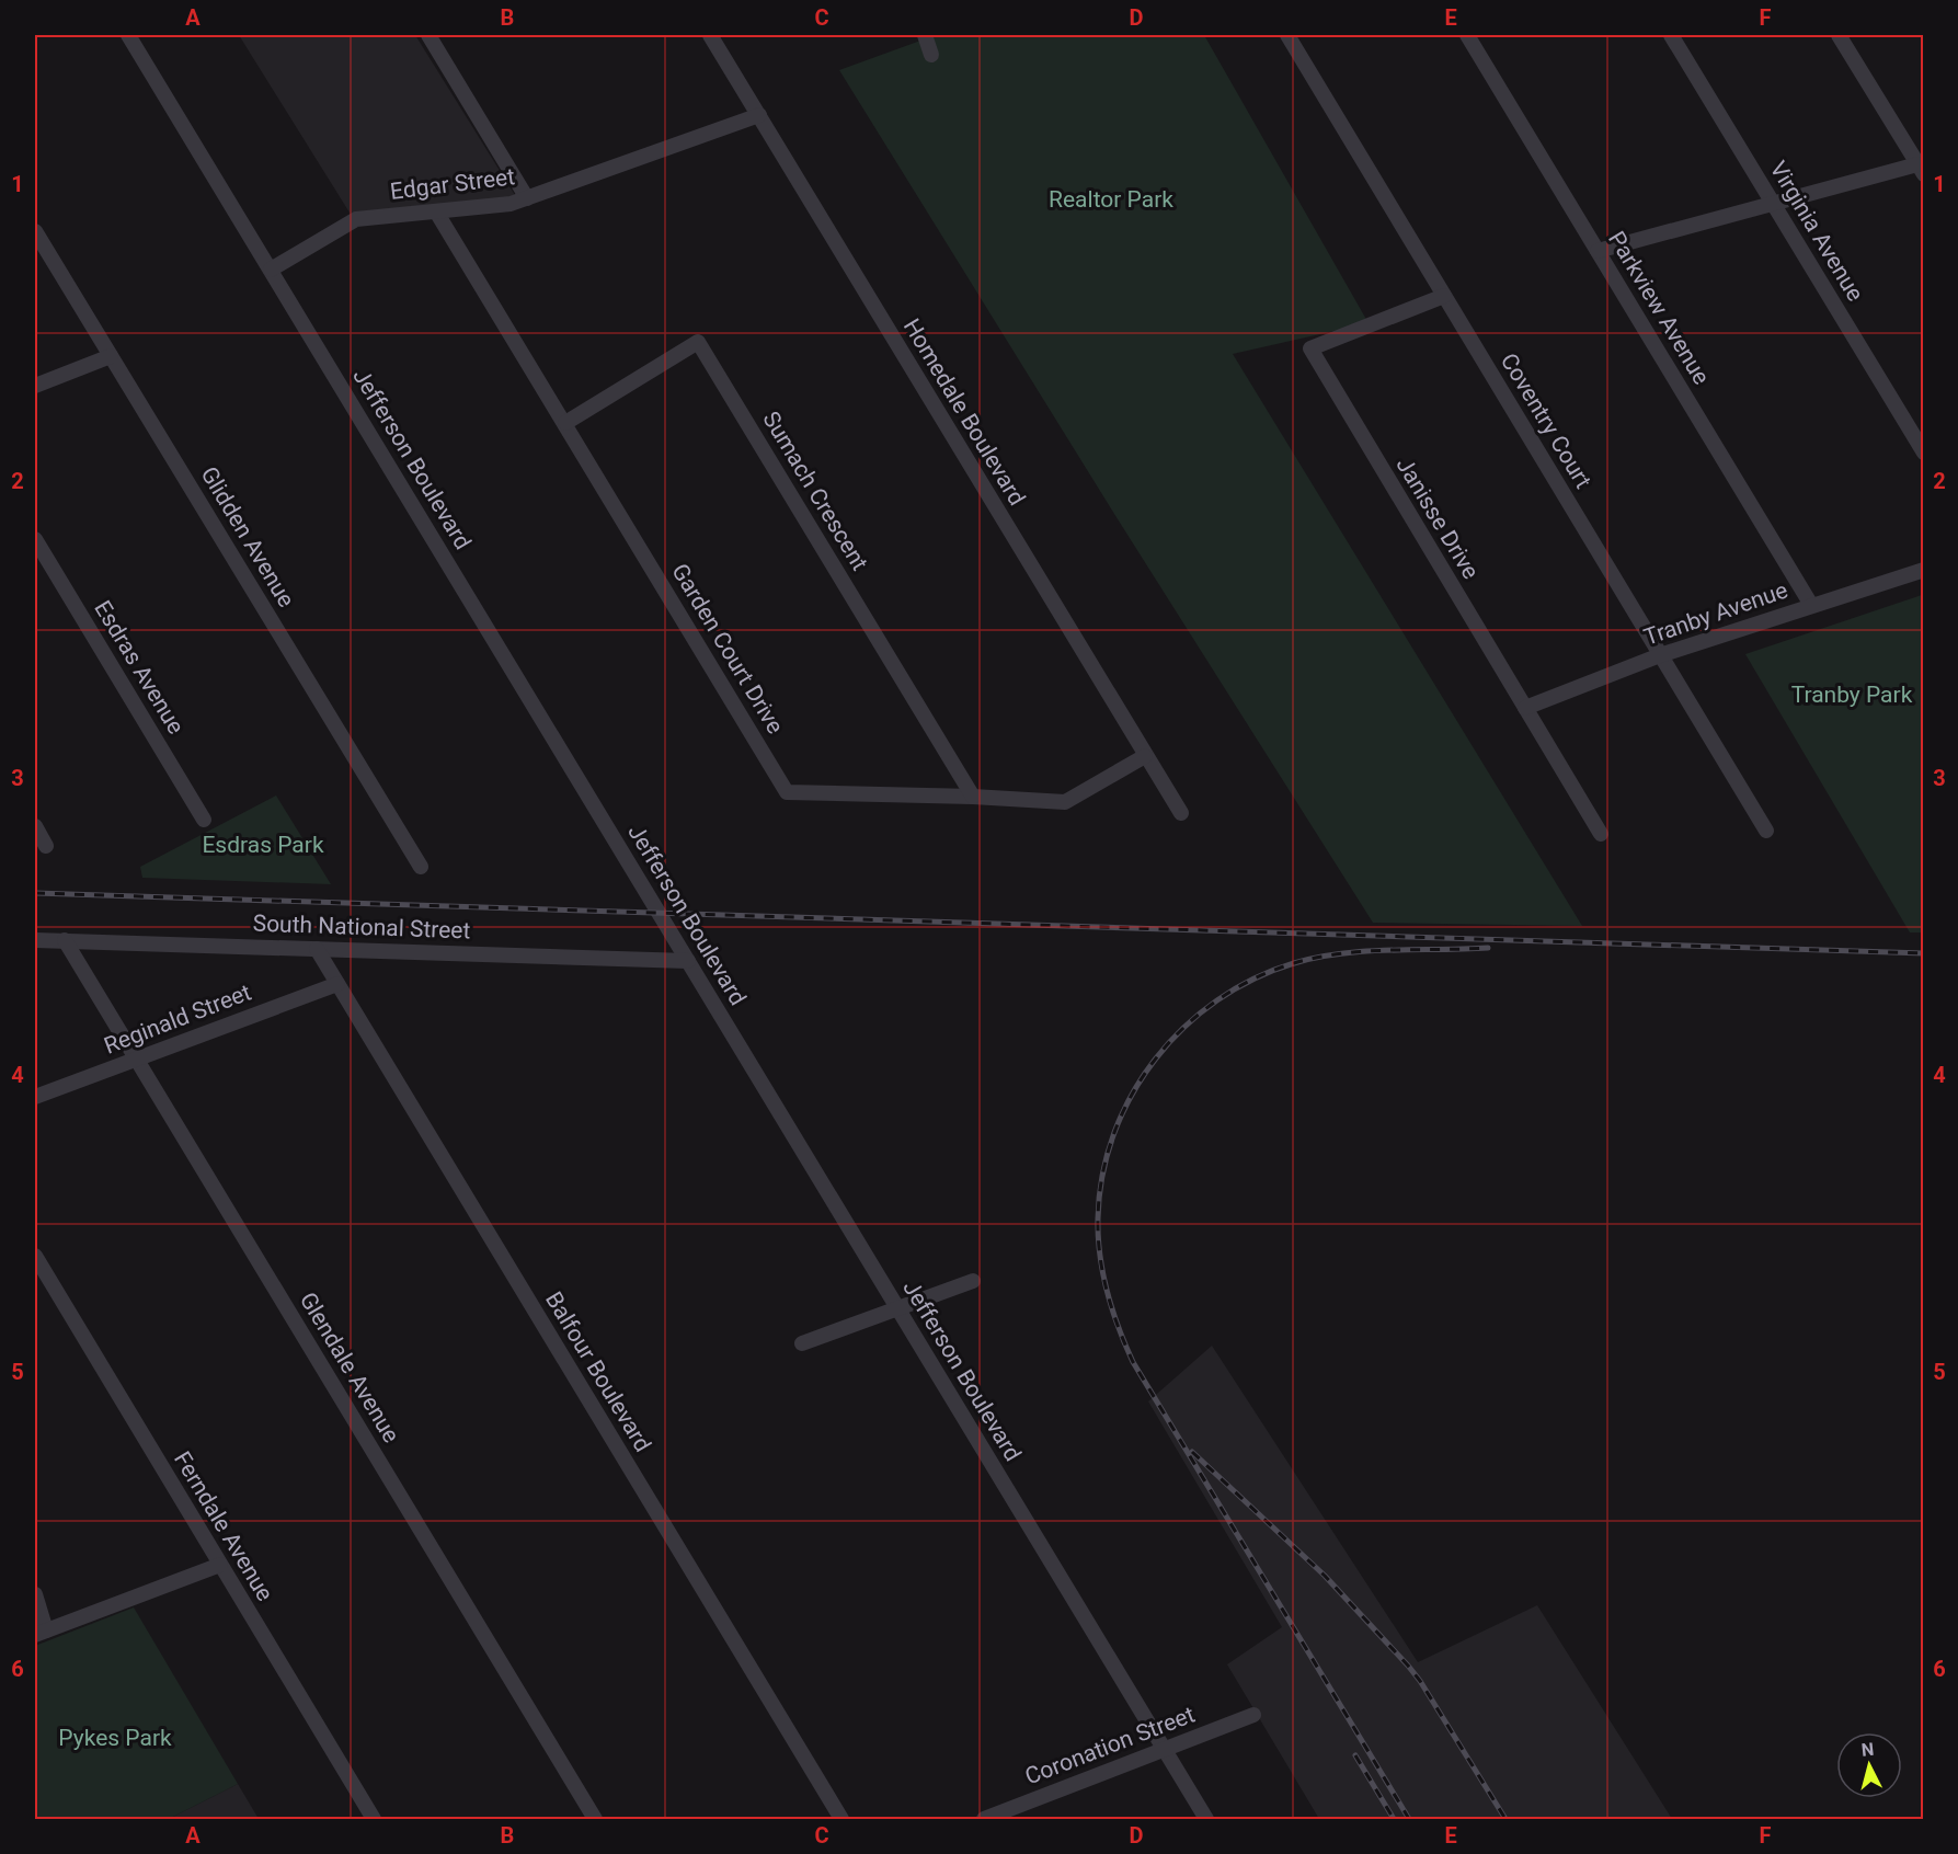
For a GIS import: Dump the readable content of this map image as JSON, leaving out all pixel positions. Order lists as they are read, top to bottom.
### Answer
{
  "streets": {
    "street": [
      "Edgar Street",
      "Virginia Avenue",
      "Parkview Avenue",
      "Homedale Boulevard",
      "Coventry Court",
      "Jefferson Boulevard",
      "Sumach Crescent",
      "Janisse Drive",
      "Glidden Avenue",
      "Tranby Avenue",
      "Garden Court Drive",
      "Esdras Avenue",
      "South National Street",
      "Reginald Street",
      "Glendale Avenue",
      "Balfour Boulevard",
      "Ferndale Avenue",
      "Coronation Street"
    ]
  },
  "crossings": [
    ["Edgar Street", "Homedale Boulevard"],
    ["Edgar Street", "Jefferson Boulevard"],
    ["Edgar Street", "Garden Court Drive"],
    ["Parkview Avenue", "Tranby Avenue"],
    ["Homedale Boulevard", "Garden Court Drive"],
    ["Coventry Court", "Janisse Drive"],
    ["Coventry Court", "Tranby Avenue"],
    ["Jefferson Boulevard", "South National Street"],
    ["Jefferson Boulevard", "Coronation Street"],
    ["Sumach Crescent", "Garden Court Drive"],
    ["Janisse Drive", "Tranby Avenue"],
    ["South National Street", "Glendale Avenue"],
    ["South National Street", "Balfour Boulevard"],
    ["Reginald Street", "Glendale Avenue"],
    ["Reginald Street", "Balfour Boulevard"]
  ],
  "parks": [
    "Realtor Park",
    "Tranby Park",
    "Esdras Park",
    "Pykes Park"
  ],
  "north": "top",
  "grid": {
    "columns": [
      "A",
      "B",
      "C",
      "D",
      "E",
      "F"
    ],
    "rows": [
      "1",
      "2",
      "3",
      "4",
      "5",
      "6"
    ]
  }
}
